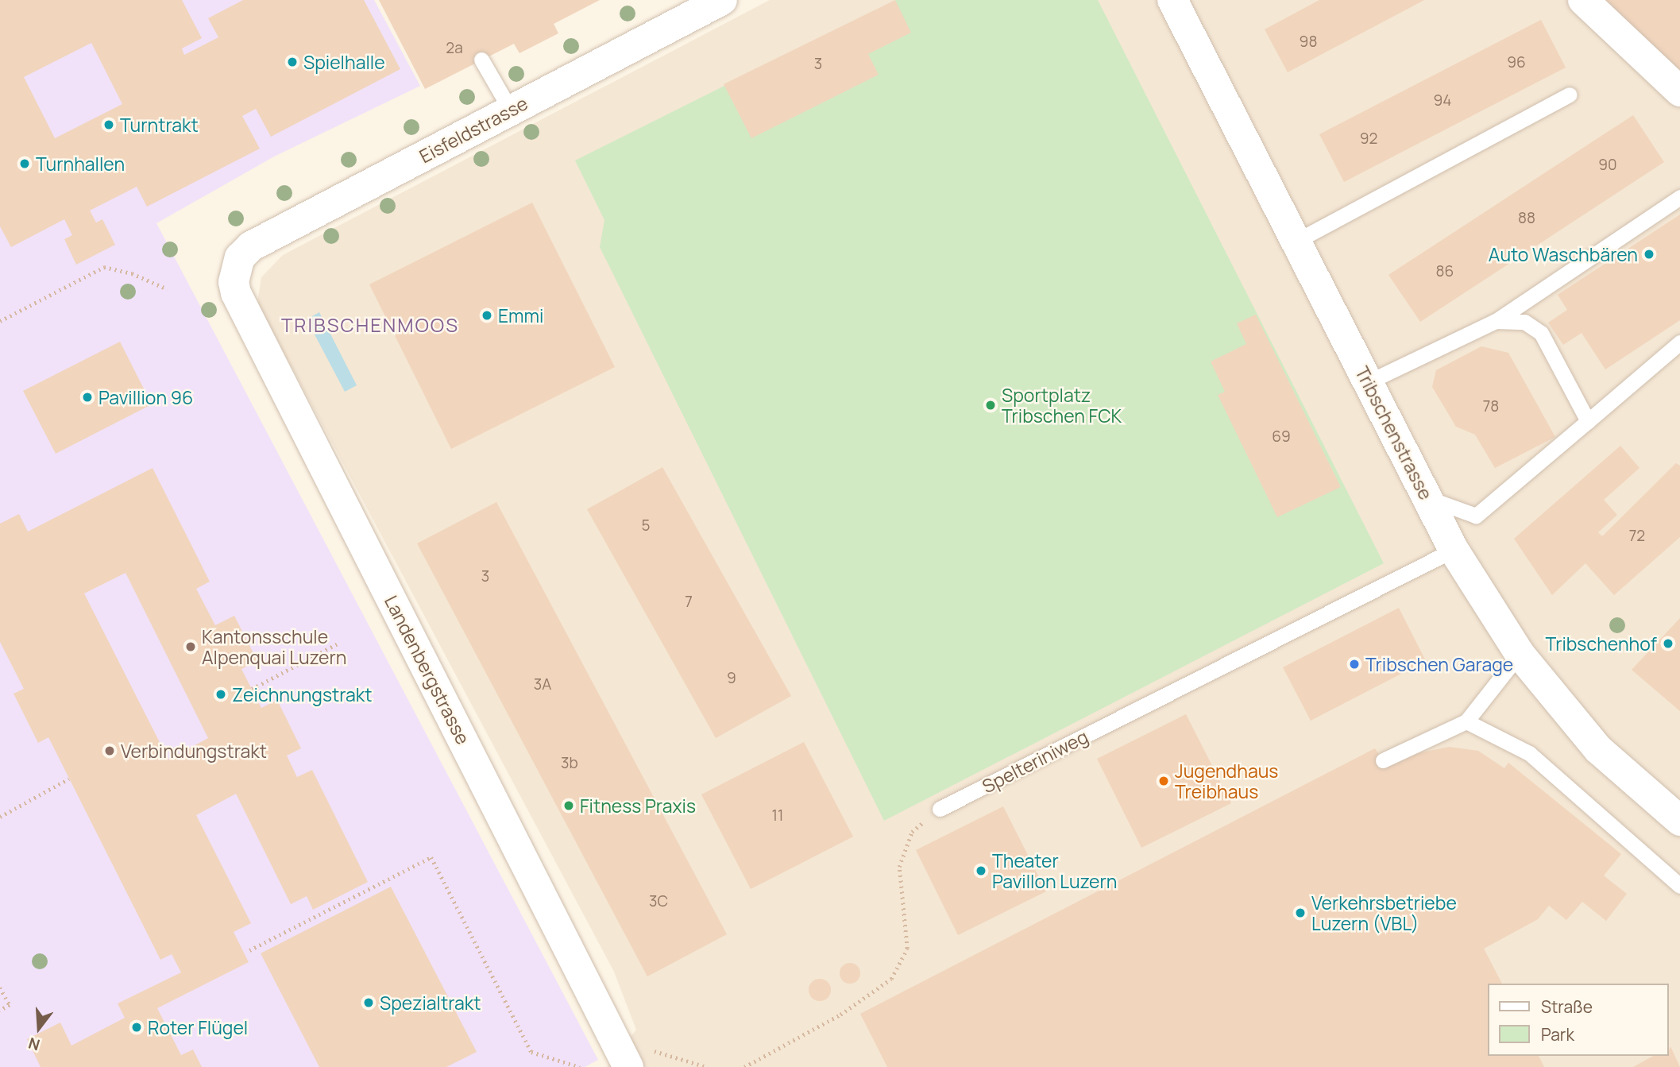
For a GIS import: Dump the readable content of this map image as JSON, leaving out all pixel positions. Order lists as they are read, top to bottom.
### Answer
{
  "streets": {
    "street": ["Eisfeldstrasse", "Tribschenstrasse", "Landenbergstrasse"],
    "lane": ["Spelteriniweg"]
  },
  "crossings": [
    ["Eisfeldstrasse", "Landenbergstrasse"],
    ["Tribschenstrasse", "Spelteriniweg"]
  ],
  "districts": ["TRIBSCHENMOOS"],
  "places": [
    "Spielhalle",
    "Turntrakt",
    "Turnhallen",
    "Auto Waschbären",
    "Emmi",
    "Pavillion 96",
    "Sportplatz Tribschen FCK",
    "Tribschenhof",
    "Kantonsschule Alpenquai Luzern",
    "Tribschen Garage",
    "Zeichnungstrakt",
    "Verbindungstrakt",
    "Jugendhaus Treibhaus",
    "Fitness Praxis",
    "Theater Pavillon Luzern",
    "Verkehrsbetriebe Luzern (VBL)",
    "Spezialtrakt",
    "Roter Flügel"
  ],
  "house_numbers": [
    "98",
    "2a",
    "96",
    "3",
    "94",
    "92",
    "90",
    "88",
    "86",
    "78",
    "69",
    "5",
    "72",
    "3",
    "7",
    "9",
    "3A",
    "3b",
    "11",
    "3C"
  ],
  "legend": ["Straße", "Park"],
  "north": "bottom"
}
